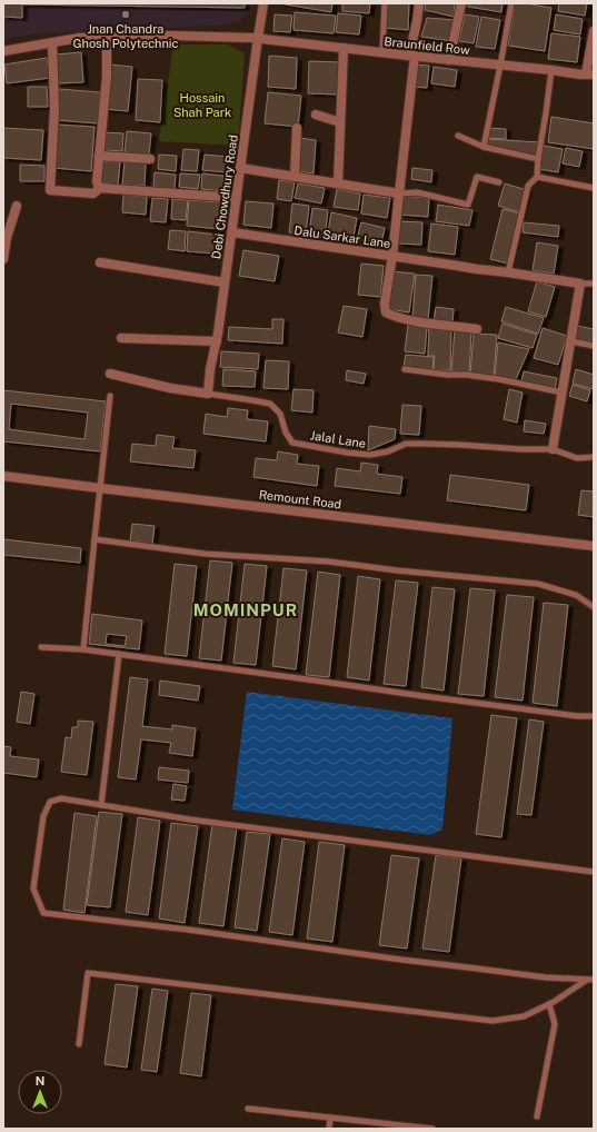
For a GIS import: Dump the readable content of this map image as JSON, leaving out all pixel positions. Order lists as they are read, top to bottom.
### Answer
{
  "streets": {
    "street": [
      "Braunfield Row",
      "Debi Chowdhury Road",
      "Dalu Sarkar Lane",
      "Remount Road"
    ],
    "lane": ["Jalal Lane"]
  },
  "crossings": [
    ["Braunfield Row", "Debi Chowdhury Road"],
    ["Debi Chowdhury Road", "Dalu Sarkar Lane"],
    ["Debi Chowdhury Road", "Jalal Lane"]
  ],
  "districts": ["MOMINPUR"],
  "parks": ["Hossain Shah Park"],
  "places": ["Jnan Chandra Ghosh Polytechnic"],
  "north": "top"
}
